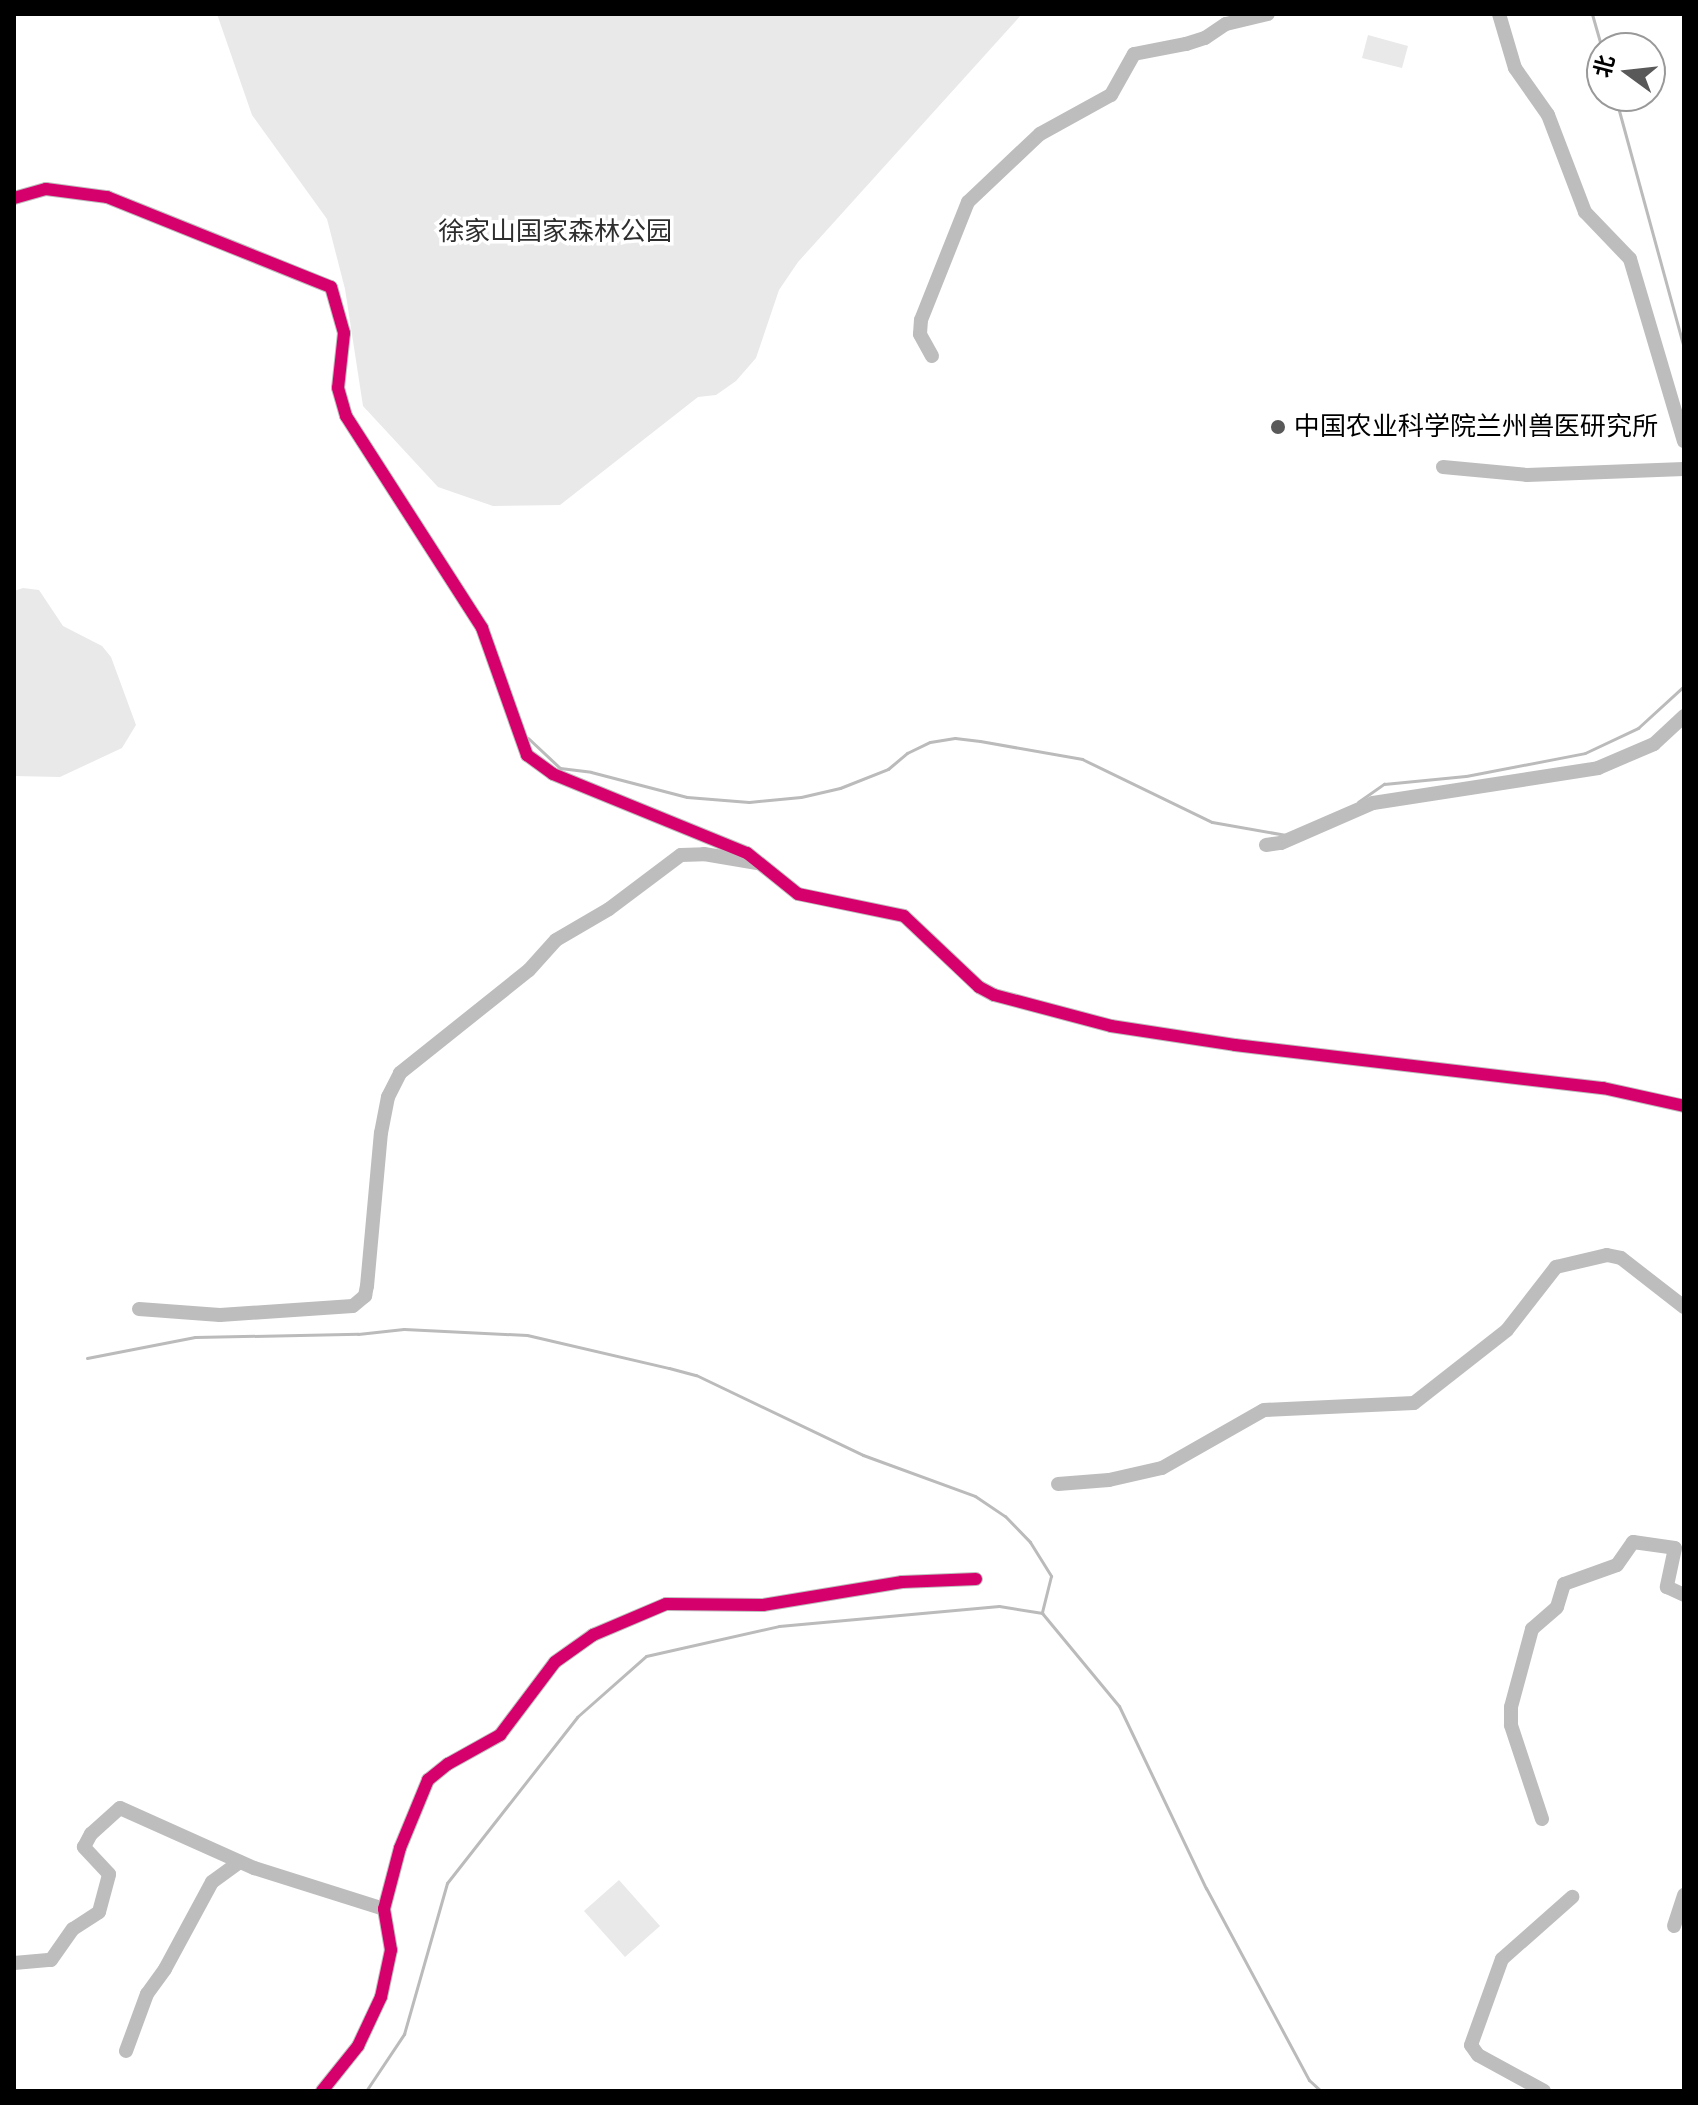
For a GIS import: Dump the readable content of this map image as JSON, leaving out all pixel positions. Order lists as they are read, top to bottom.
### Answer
{
  "parks": ["徐家山国家森林公园"],
  "places": ["中国农业科学院兰州兽医研究所"],
  "north": "left"
}
